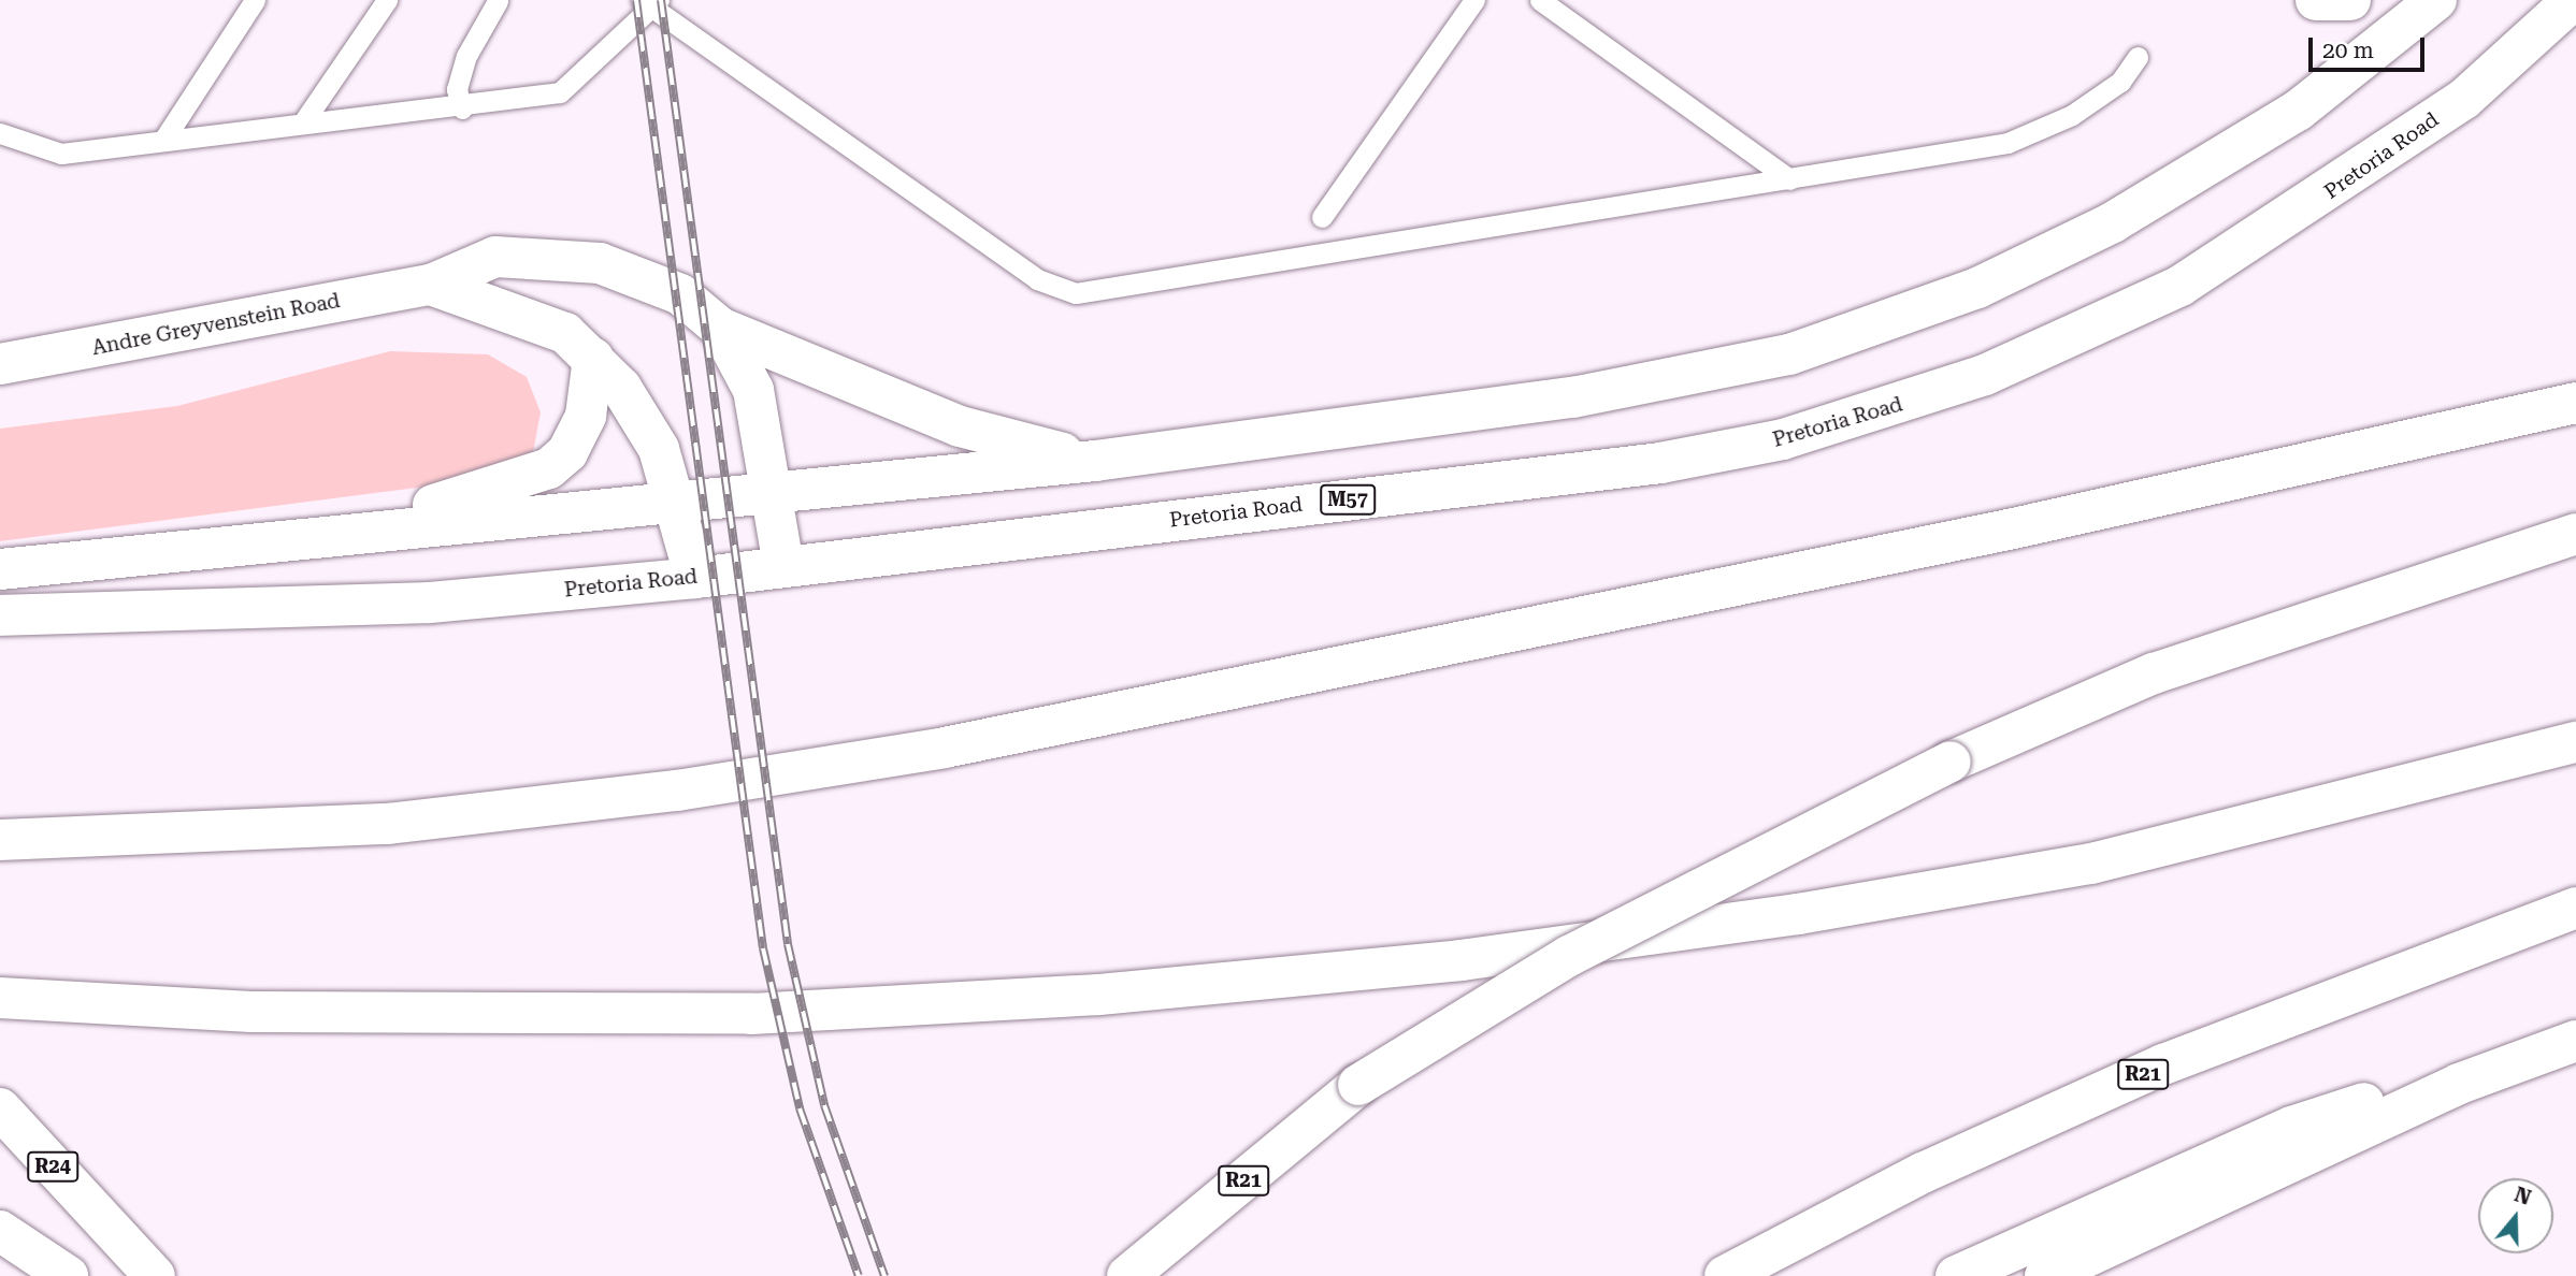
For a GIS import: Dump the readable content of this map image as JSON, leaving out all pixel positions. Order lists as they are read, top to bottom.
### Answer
{
  "streets": {
    "main road": [
      "Pretoria Road",
      "Andre Greyvenstein Road",
      "M57",
      "R21",
      "R24"
    ]
  },
  "crossings": [
    ["Pretoria Road", "Andre Greyvenstein Road"]
  ],
  "scale_bar": "20 m",
  "north": "top"
}
